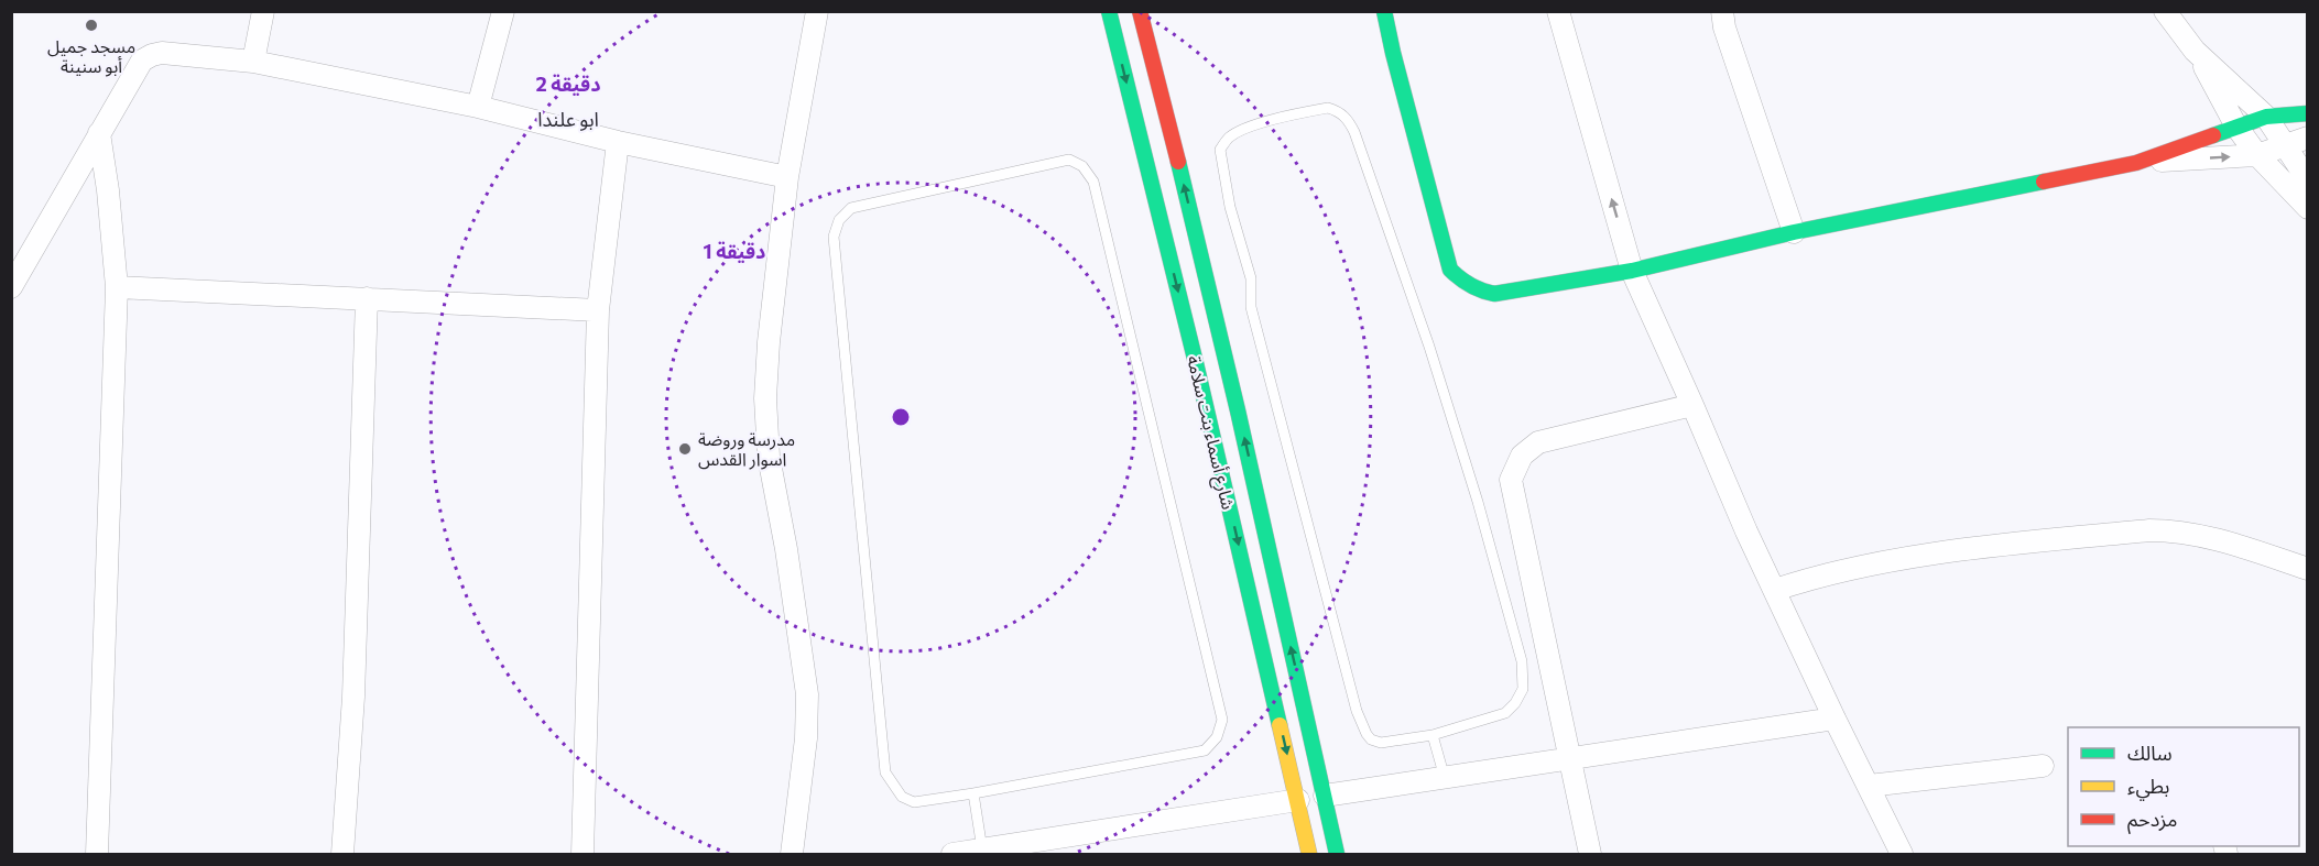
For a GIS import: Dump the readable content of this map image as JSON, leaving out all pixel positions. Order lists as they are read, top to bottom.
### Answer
{
  "streets": {
    "main road": ["شارع أسماء بنت سلامة"]
  },
  "districts": ["ابو علندا"],
  "places": ["مسجد جميل أبو سنينة", "مدرسة وروضة اسوار القدس"],
  "legend": ["سالك", "بطيء", "مزدحم"],
  "rings": ["2 دقيقة", "1 دقيقة"]
}
